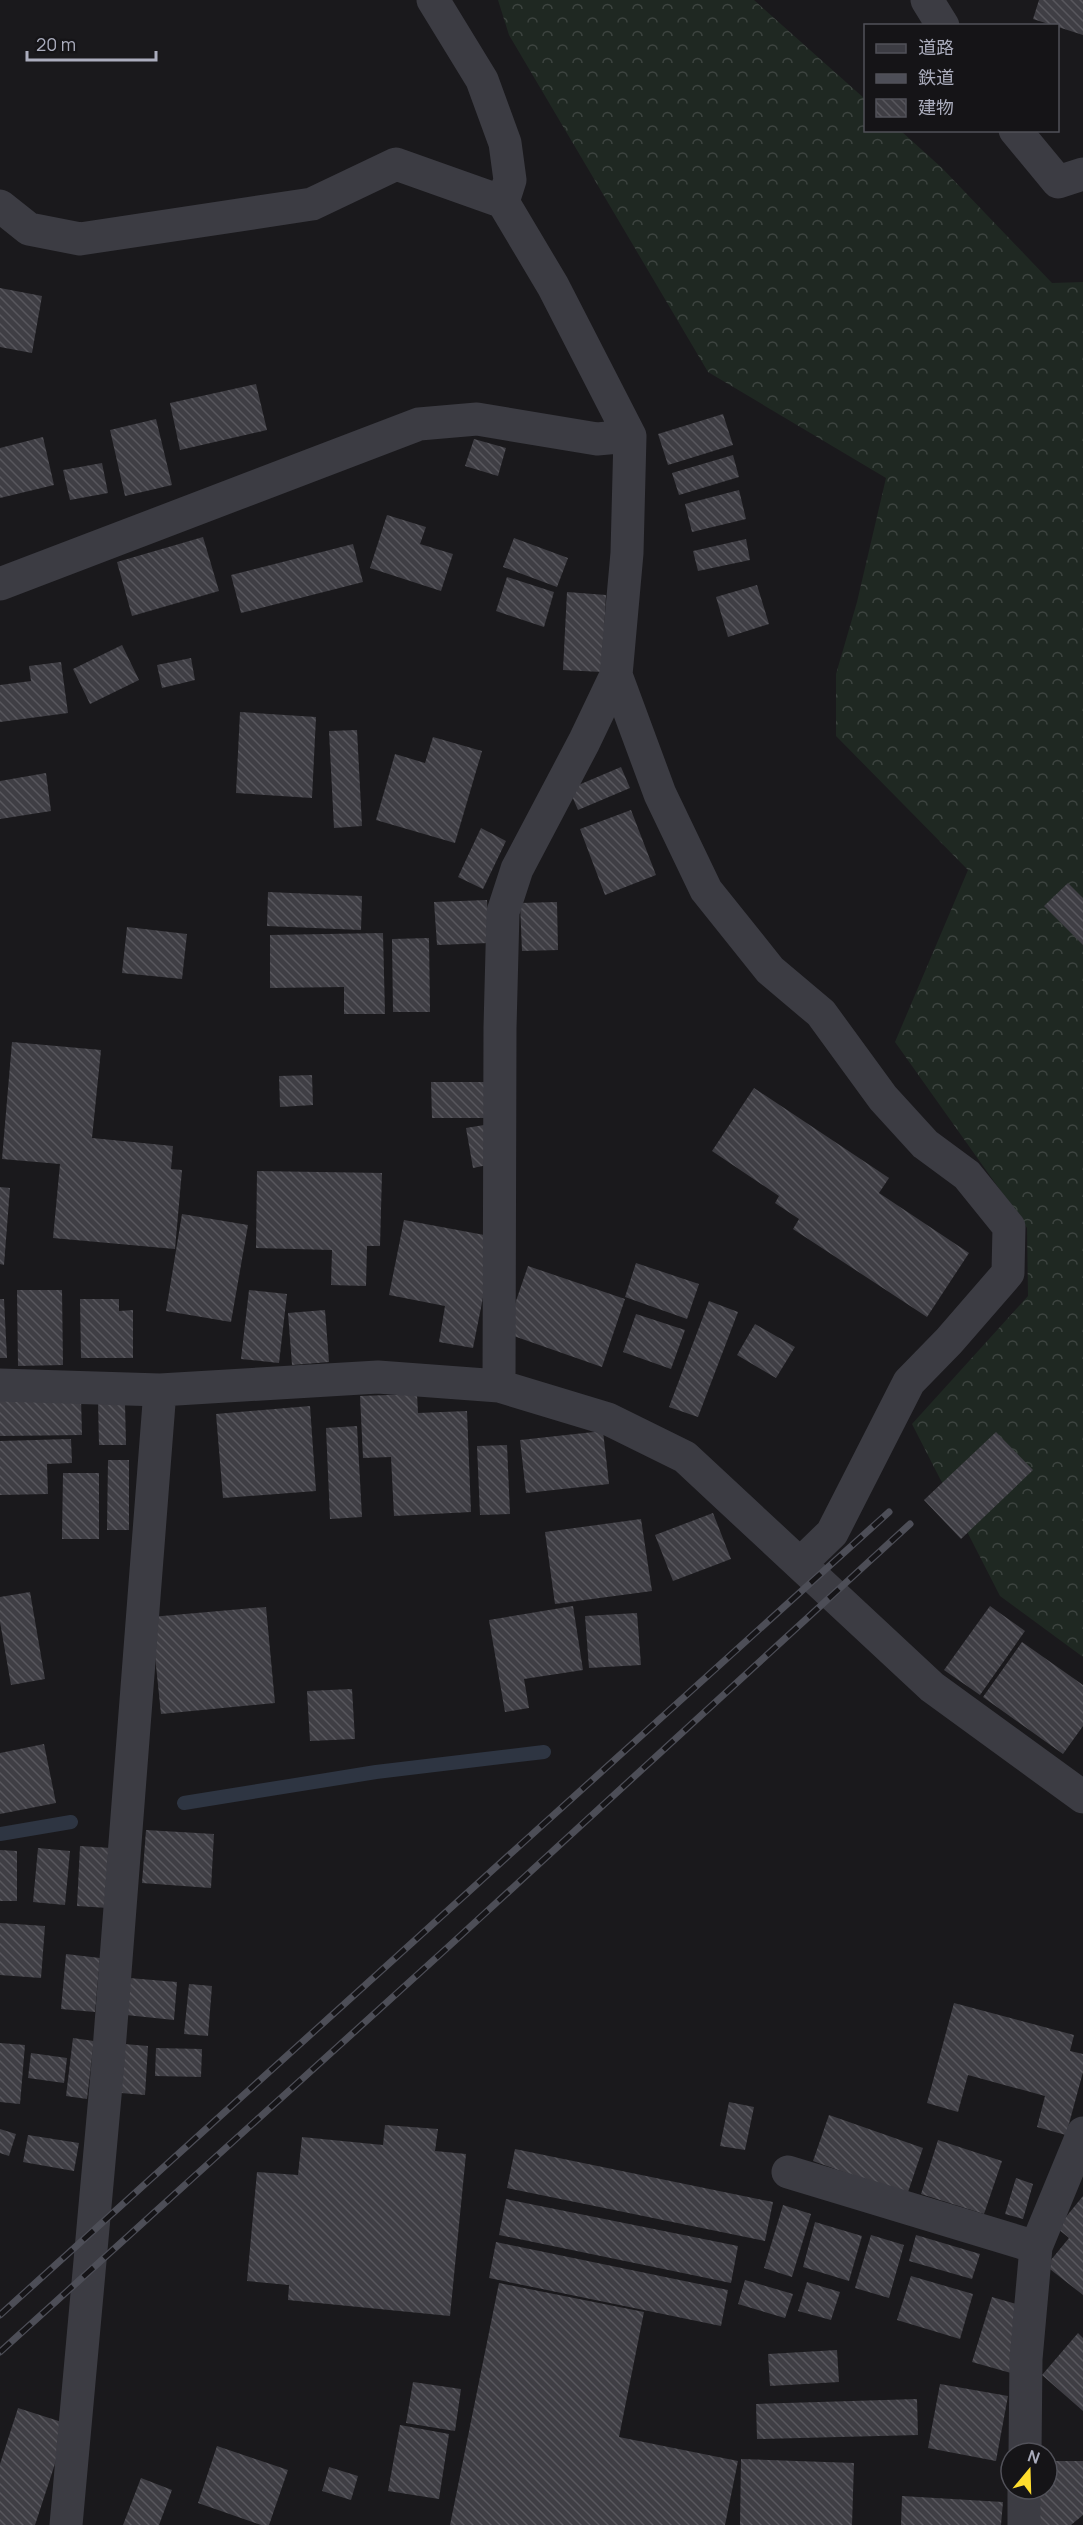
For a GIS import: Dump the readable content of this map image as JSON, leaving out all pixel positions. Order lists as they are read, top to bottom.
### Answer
{
  "legend": ["道路", "鉄道", "建物"],
  "scale_bar": "20 m",
  "north": "top"
}
